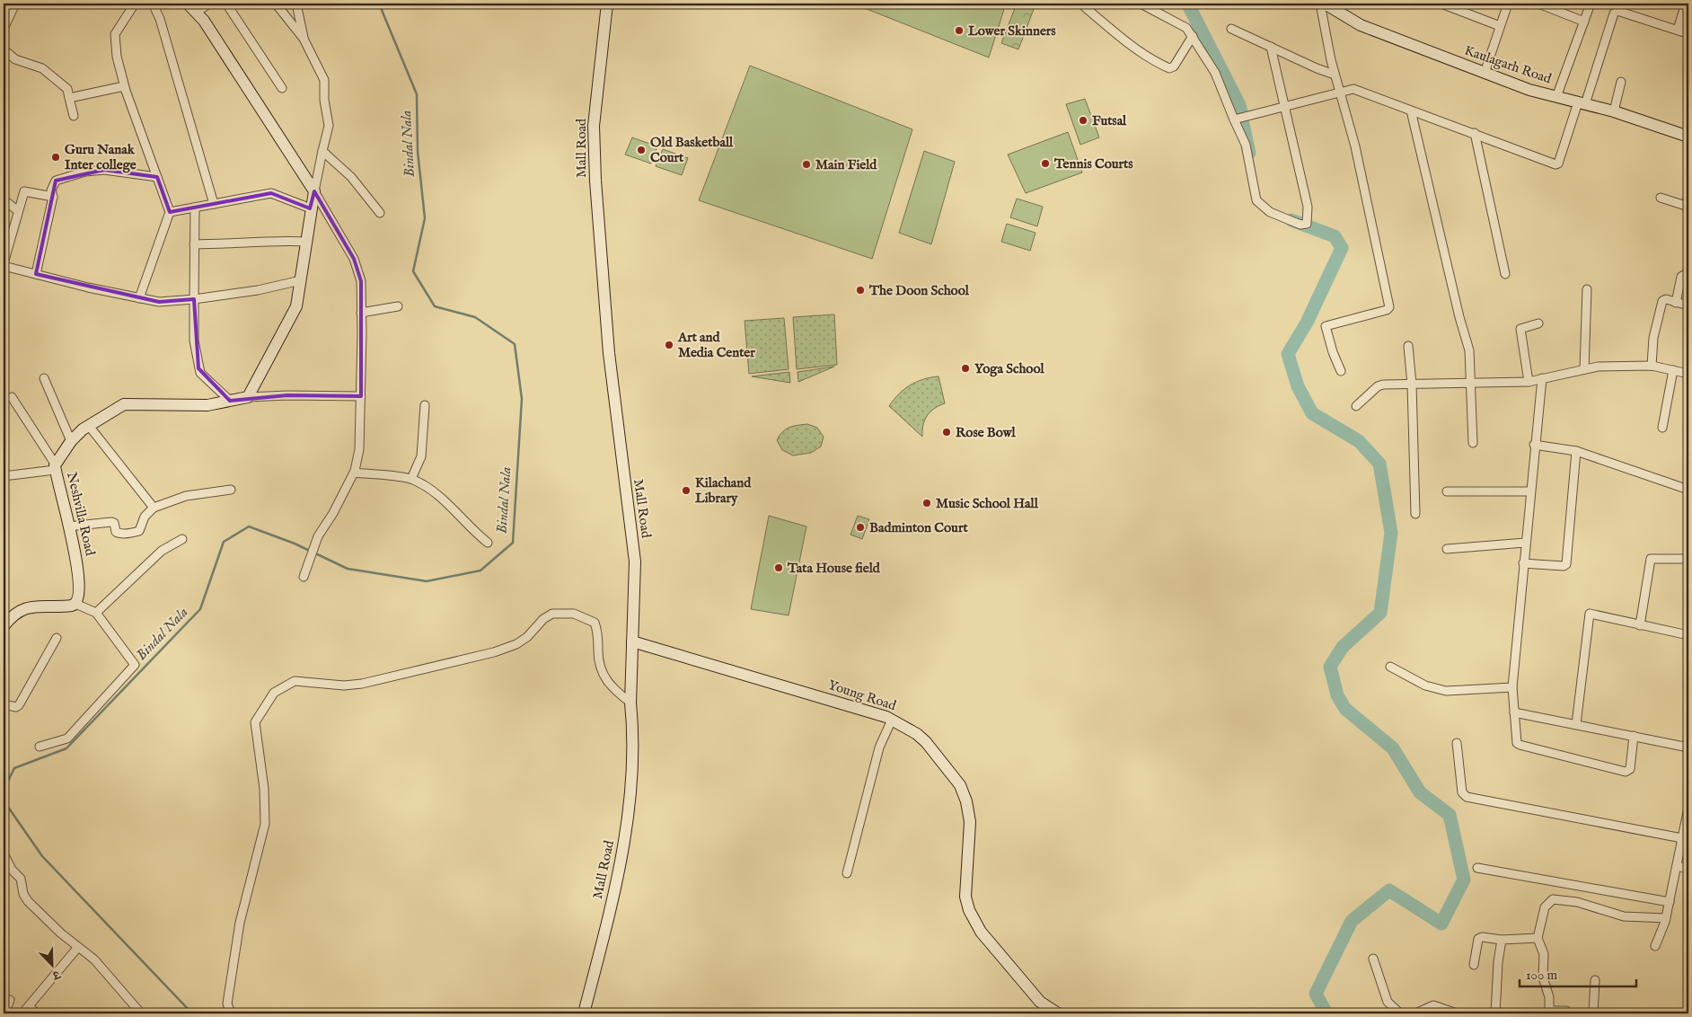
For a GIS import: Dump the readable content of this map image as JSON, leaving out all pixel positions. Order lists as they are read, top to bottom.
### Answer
{
  "streets": {
    "street": [
      "Kaulagarh Road",
      "Mall Road",
      "Neshvilla Road",
      "Young Road"
    ]
  },
  "crossings": [
    ["Mall Road", "Young Road"]
  ],
  "water": ["Bindal Nala"],
  "places": [
    "Lower Skinners",
    "Futsal",
    "Old Basketball Court",
    "Guru Nanak Inter college",
    "Tennis Courts",
    "Main Field",
    "The Doon School",
    "Art and Media Center",
    "Yoga School",
    "Rose Bowl",
    "Kilachand Library",
    "Music School Hall",
    "Badminton Court",
    "Tata House field"
  ],
  "scale_bar": "100 m",
  "north": "bottom right"
}
